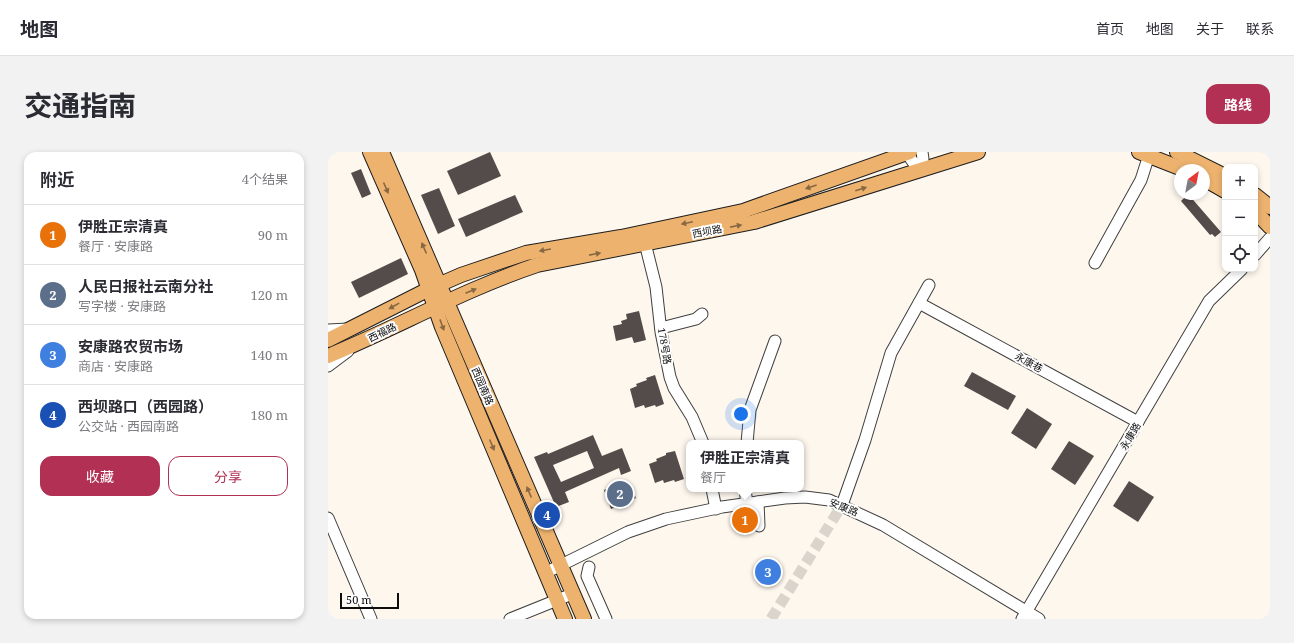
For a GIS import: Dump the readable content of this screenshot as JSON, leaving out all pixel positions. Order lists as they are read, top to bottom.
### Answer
{
  "streets": {
    "main road": ["西坝路", "西福路", "西园南路"],
    "street": [
      "178号路",
      "永康巷",
      "永康路",
      "安康路"
    ]
  },
  "crossings": [
    ["西坝路", "西福路"],
    ["西坝路", "178号路"],
    ["西坝路", "西园南路"],
    ["西福路", "西园南路"],
    ["永康巷", "永康路"],
    ["西园南路", "安康路"],
    ["永康路", "安康路"]
  ],
  "scale_bar": "50 m",
  "north": "top right",
  "page": {
    "header": "地图",
    "nav": [
      "首页",
      "地图",
      "关于",
      "联系"
    ],
    "title": "交通指南",
    "buttons": [
      "路线",
      ["收藏", "分享"]
    ],
    "heading": ["附近", "4个结果"],
    "map_buttons": ["+", "−"],
    "list": [
      {
        "mark": "1",
        "name": "伊胜正宗清真",
        "note": "餐厅 · 安康路",
        "value": "90 m"
      },
      {
        "mark": "2",
        "name": "人民日报社云南分社",
        "note": "写字楼 · 安康路",
        "value": "120 m"
      },
      {
        "mark": "3",
        "name": "安康路农贸市场",
        "note": "商店 · 安康路",
        "value": "140 m"
      },
      {
        "mark": "4",
        "name": "西坝路口（西园路）",
        "note": "公交站 · 西园南路",
        "value": "180 m"
      }
    ],
    "popup": ["伊胜正宗清真", "餐厅"],
    "pins": [
      "2",
      "4",
      "1",
      "3"
    ],
    "scale": "50 m"
  }
}
